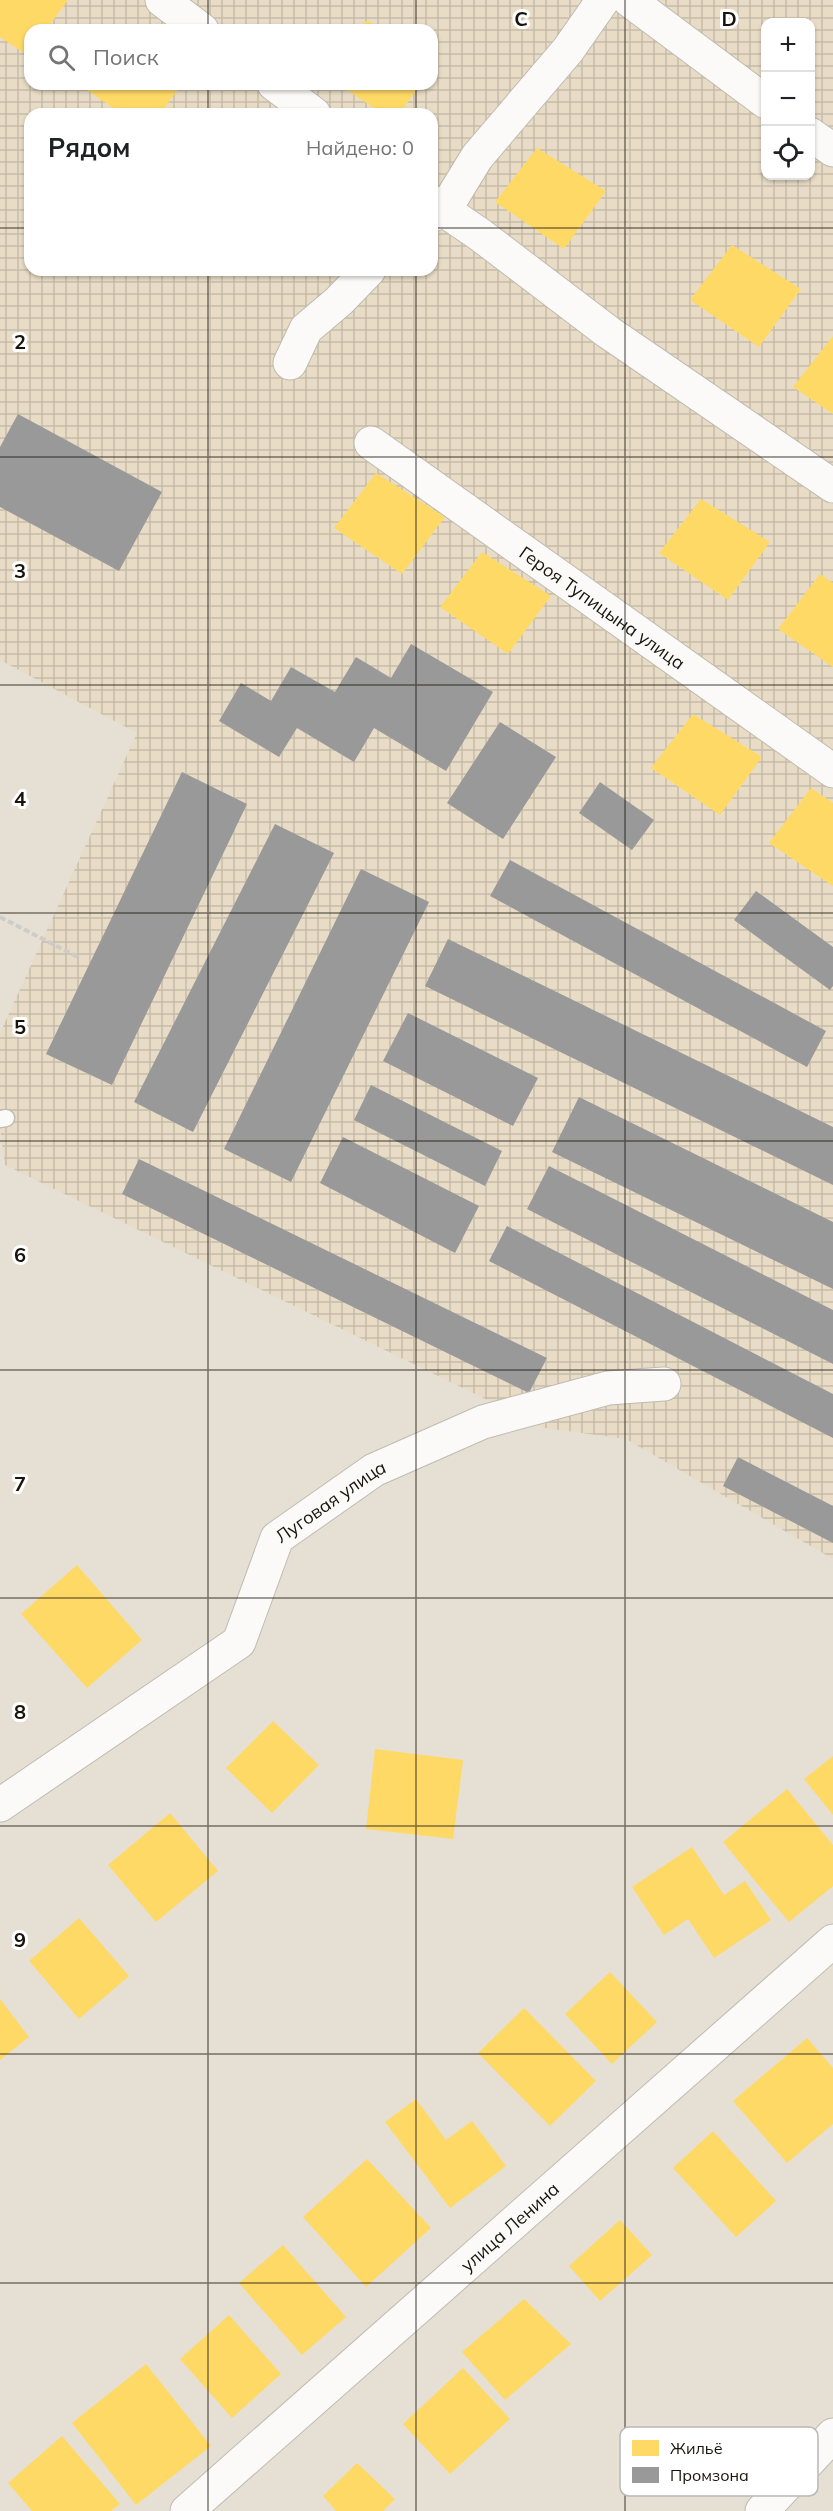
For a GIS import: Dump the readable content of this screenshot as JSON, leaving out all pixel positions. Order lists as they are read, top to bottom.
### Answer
{
  "streets": {
    "street": ["Героя Тупицына улица", "Луговая улица", "улица Ленина"]
  },
  "legend": ["Жильё", "Промзона"],
  "page": {
    "map_buttons": ["+", "−"],
    "search": "Поиск",
    "heading": ["Рядом", "Найдено: 0"]
  },
  "grid": {
    "columns": ["C", "D"],
    "rows": [
      "2",
      "3",
      "4",
      "5",
      "6",
      "7",
      "8",
      "9"
    ]
  }
}
